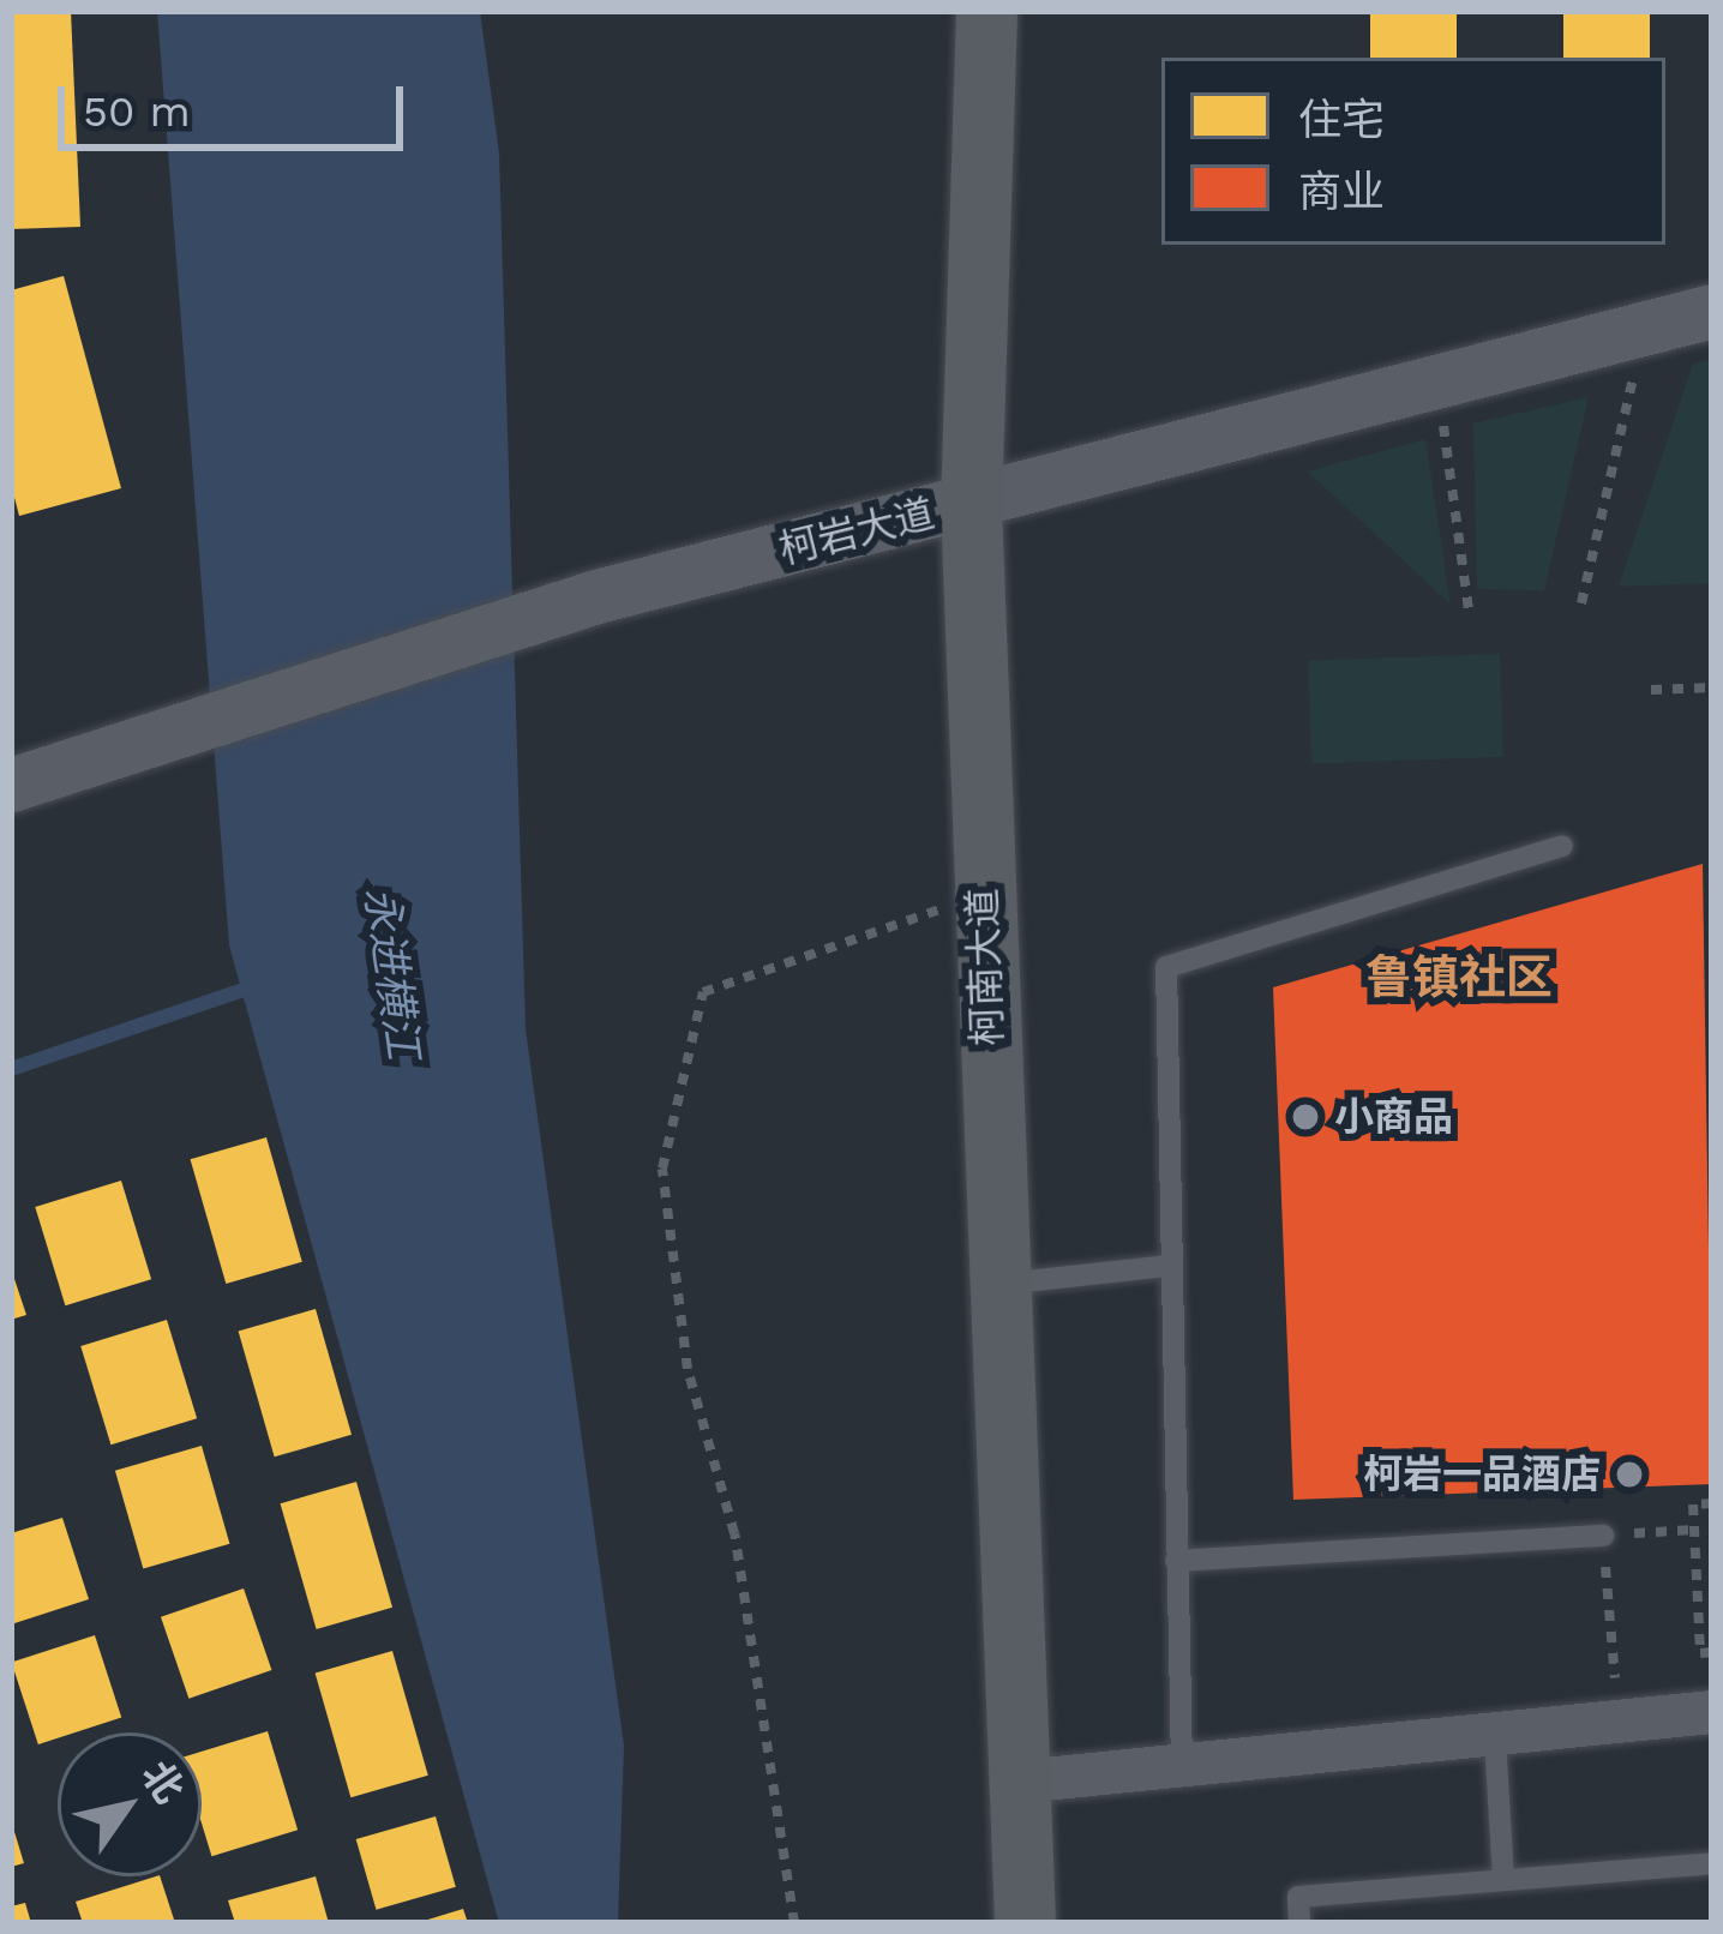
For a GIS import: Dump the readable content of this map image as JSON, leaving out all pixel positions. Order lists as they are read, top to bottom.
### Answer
{
  "streets": {
    "main road": ["柯南大道"],
    "street": ["柯岩大道"]
  },
  "crossings": [
    ["柯岩大道", "柯南大道"]
  ],
  "districts": ["鲁镇社区"],
  "water": ["永进横江"],
  "places": ["小商品", "柯岩一品酒店"],
  "legend": ["住宅", "商业"],
  "scale_bar": "50 m",
  "north": "top right"
}
